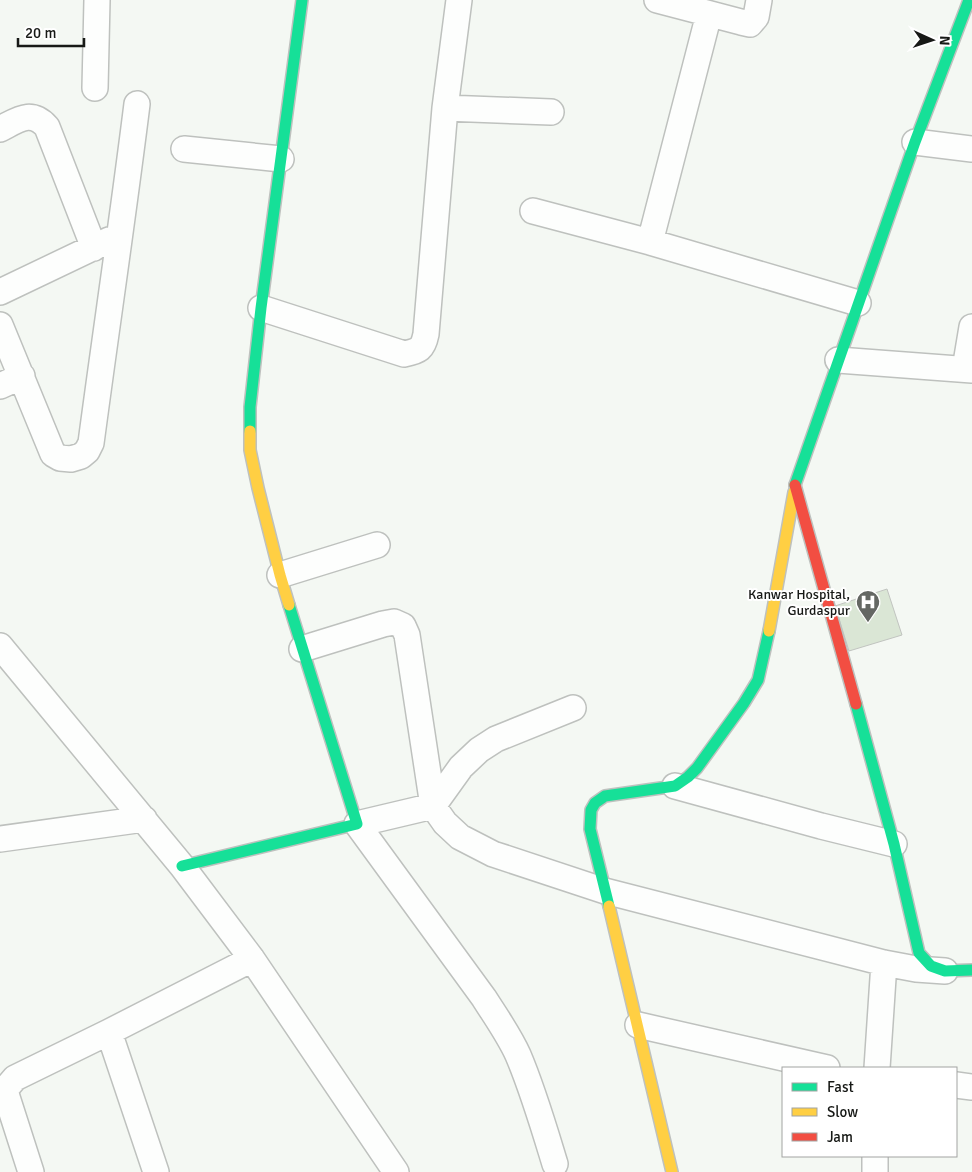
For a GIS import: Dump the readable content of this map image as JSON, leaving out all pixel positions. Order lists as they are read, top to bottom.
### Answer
{
  "places": {
    "hospital": ["Kanwar Hospital, Gurdaspur"]
  },
  "legend": ["Fast", "Slow", "Jam"],
  "scale_bar": "20 m",
  "north": "right"
}
